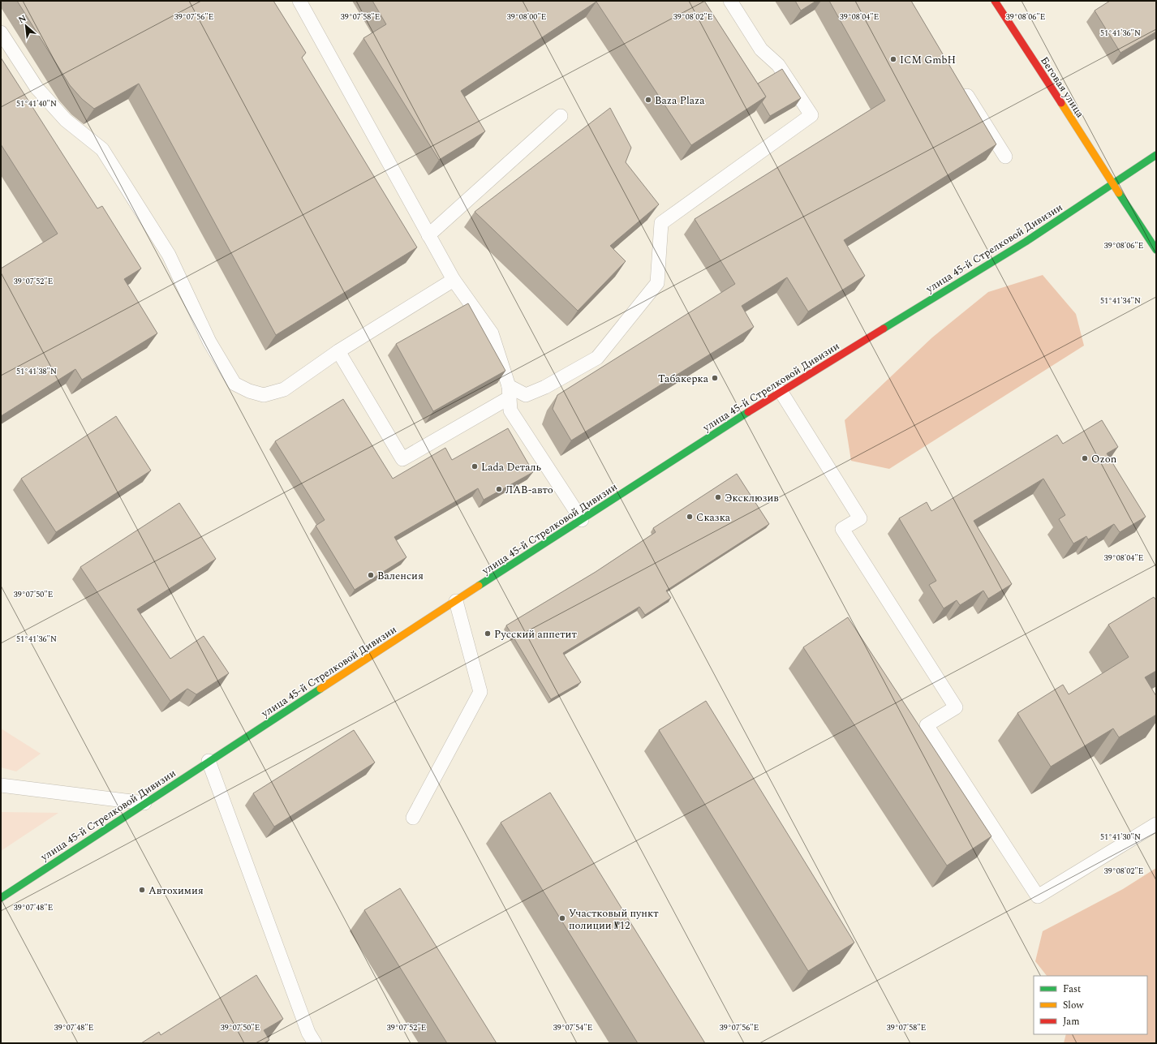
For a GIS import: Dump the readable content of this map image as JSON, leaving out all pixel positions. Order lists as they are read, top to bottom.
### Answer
{
  "streets": {
    "main road": ["Беговая улица", "улица 45-й Стрелковой Дивизии"]
  },
  "crossings": [
    ["Беговая улица", "улица 45-й Стрелковой Дивизии"]
  ],
  "places": [
    "ICM GmbH",
    "Baza Plaza",
    "Табакерка",
    "Ozon",
    "Lada Dеталь",
    "ЛАВ-авто",
    "Эксклюзив",
    "Сказка",
    "Валенсия",
    "Русский аппетит",
    "Автохимия",
    "Участковый пункт полиции №12"
  ],
  "legend": ["Fast", "Slow", "Jam"],
  "north": "top left",
  "coordinates": [
    "39°07'56\"E",
    "39°07'58\"E",
    "39°08'00\"E",
    "39°08'02\"E",
    "39°08'04\"E",
    "39°08'06\"E",
    "51°41'36\"N",
    "51°41'40\"N",
    "39°07'52\"E",
    "51°41'34\"N",
    "51°41'38\"N",
    "39°07'50\"E",
    "51°41'30\"N",
    "39°07'48\"E",
    "39°07'54\"E"
  ]
}
